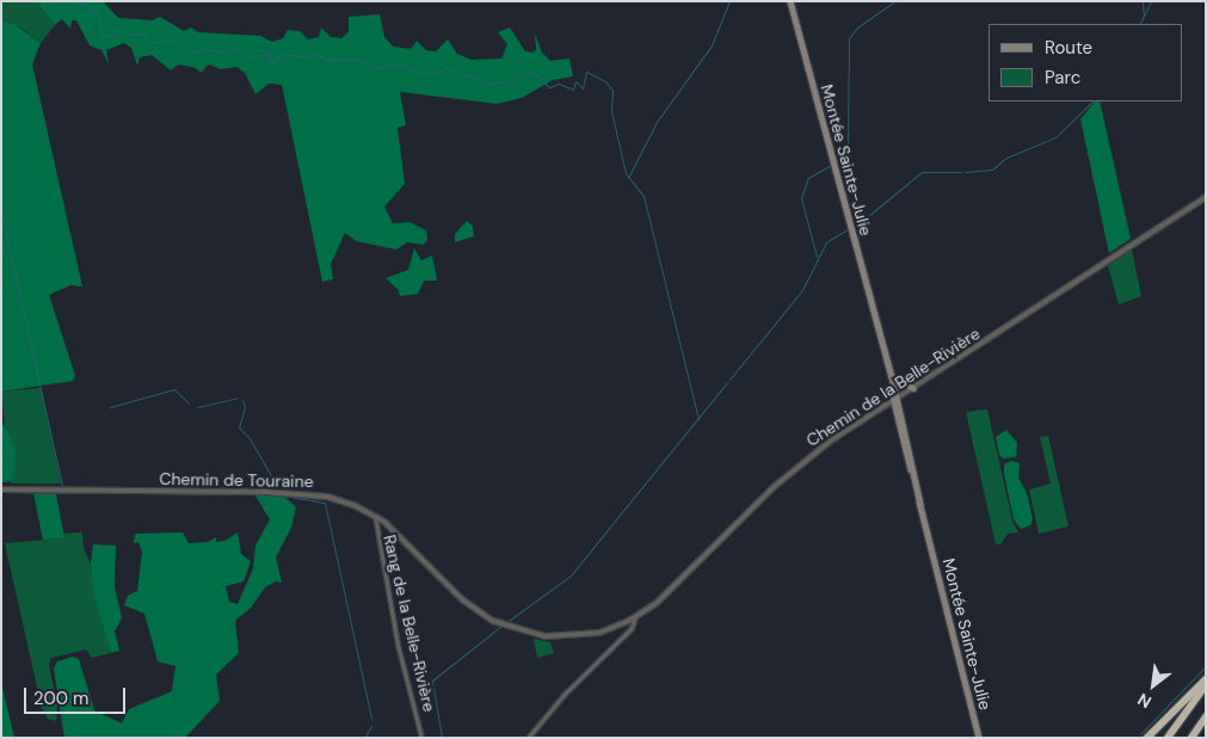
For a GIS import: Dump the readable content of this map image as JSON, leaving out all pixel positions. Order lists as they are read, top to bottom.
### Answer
{
  "streets": {
    "main road": ["Montée Sainte-Julie"],
    "street": ["Chemin de la Belle-Rivière", "Chemin de Touraine", "Rang de la Belle-Rivière"]
  },
  "crossings": [
    ["Montée Sainte-Julie", "Chemin de la Belle-Rivière"],
    ["Chemin de la Belle-Rivière", "Chemin de Touraine"],
    ["Chemin de Touraine", "Rang de la Belle-Rivière"]
  ],
  "legend": ["Route", "Parc"],
  "scale_bar": "200 m",
  "north": "bottom left"
}
